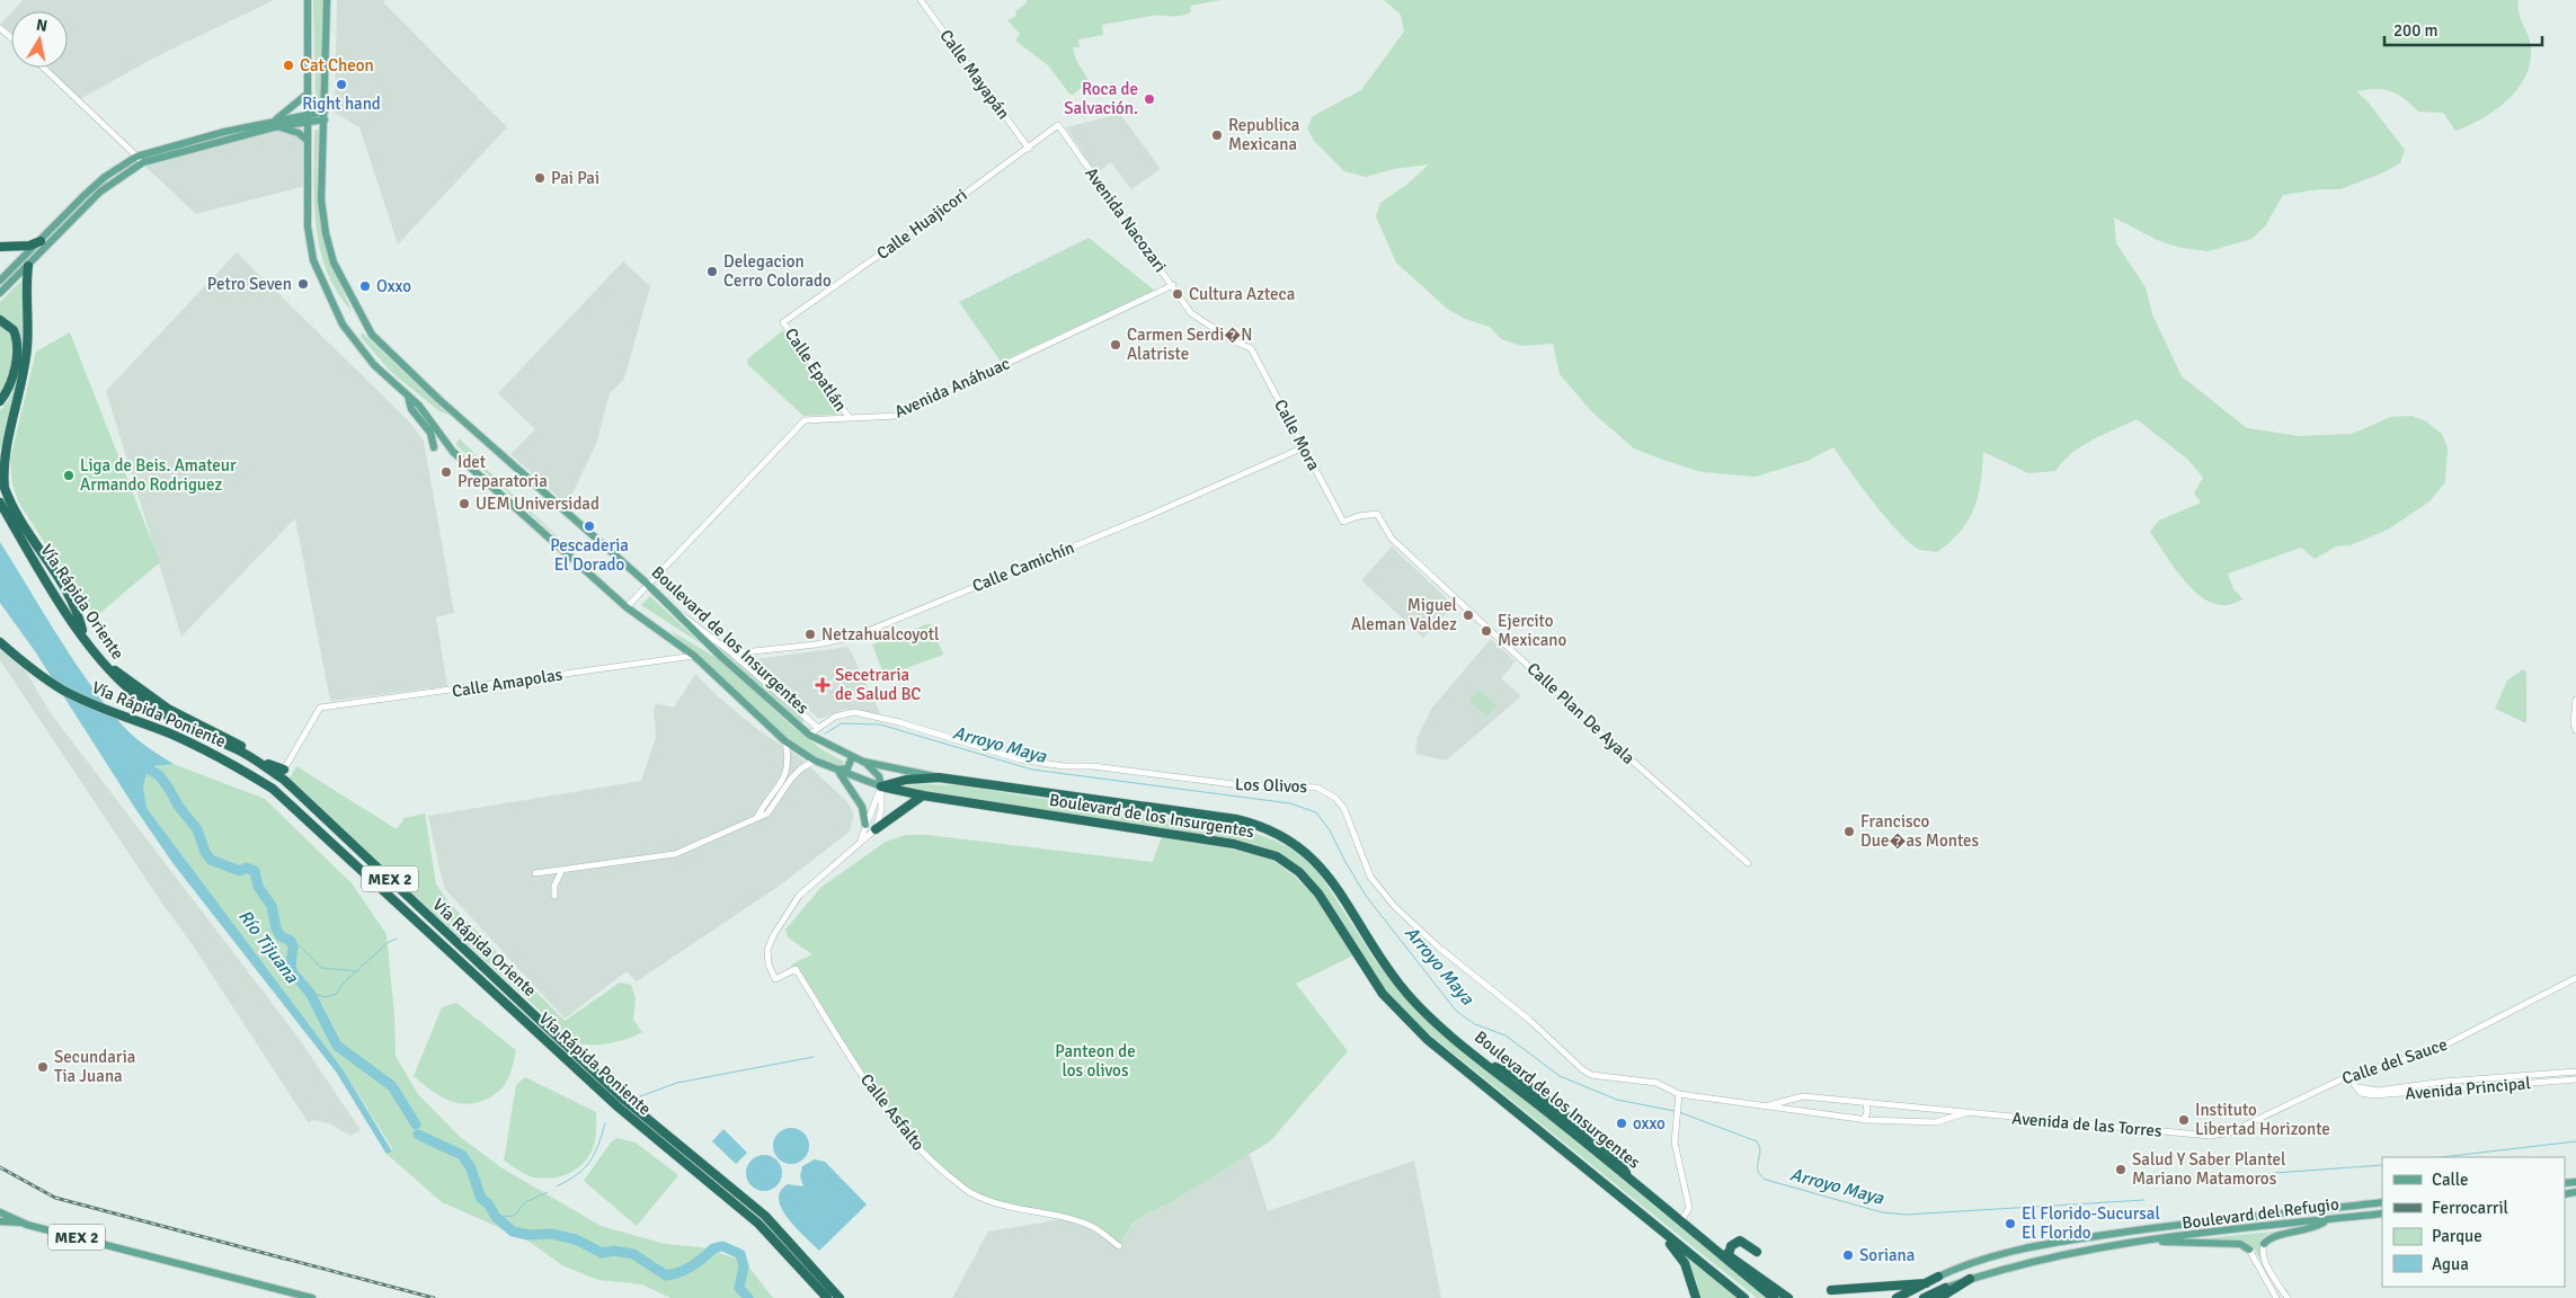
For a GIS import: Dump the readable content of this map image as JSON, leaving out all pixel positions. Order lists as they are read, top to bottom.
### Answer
{
  "streets": {
    "highway": [
      "Vía Rápida Oriente",
      "Boulevard de los Insurgentes",
      "Vía Rápida Poniente",
      "MEX 2"
    ],
    "main road": ["Boulevard del Refugio"],
    "street": [
      "Calle Mayapán",
      "Avenida Nacozari",
      "Calle Huajicori",
      "Calle Epatlán",
      "Avenida Anáhuac",
      "Calle Mora",
      "Calle Camichín",
      "Calle Amapolas",
      "Calle Plan De Ayala",
      "Los Olivos",
      "Calle del Sauce",
      "Avenida Principal",
      "Calle Asfalto",
      "Avenida de las Torres"
    ]
  },
  "crossings": [
    ["Calle Mayapán", "Calle Huajicori"],
    ["Avenida Nacozari", "Calle Huajicori"],
    ["Avenida Nacozari", "Avenida Anáhuac"],
    ["Avenida Nacozari", "Calle Mora"],
    ["Calle Huajicori", "Calle Epatlán"],
    ["Calle Epatlán", "Avenida Anáhuac"],
    ["Avenida Anáhuac", "Boulevard de los Insurgentes"],
    ["Calle Mora", "Calle Camichín"],
    ["Calle Mora", "Calle Plan De Ayala"],
    ["Boulevard de los Insurgentes", "Calle Amapolas"],
    ["Boulevard de los Insurgentes", "Los Olivos"],
    ["Los Olivos", "Avenida de las Torres"],
    ["Calle del Sauce", "Avenida de las Torres"]
  ],
  "water": ["Arroyo Maya", "Río Tijuana"],
  "parks": ["Panteon de los olivos"],
  "places": {
    "other": [
      "Cat Cheon",
      "Right hand",
      "Roca de Salvación.",
      "Republica Mexicana",
      "Pai Pai",
      "Delegacion Cerro Colorado",
      "Petro Seven",
      "Oxxo",
      "Cultura Azteca",
      "Carmen Serdi�N Alatriste",
      "Idet Preparatoria",
      "Liga de Beis. Amateur Armando Rodriguez",
      "UEM Universidad",
      "Pescaderia El Dorado",
      "Miguel Aleman Valdez",
      "Ejercito Mexicano",
      "Netzahualcoyotl",
      "Francisco Due�as Montes",
      "Secundaria Tia Juana",
      "Instituto Libertad Horizonte",
      "oxxo",
      "Salud Y Saber Plantel Mariano Matamoros",
      "El Florido-Sucursal El Florido",
      "Soriana"
    ],
    "health": ["Secetraria de Salud BC"]
  },
  "legend": [
    "Calle",
    "Ferrocarril",
    "Parque",
    "Agua"
  ],
  "scale_bar": "200 m",
  "north": "top"
}
